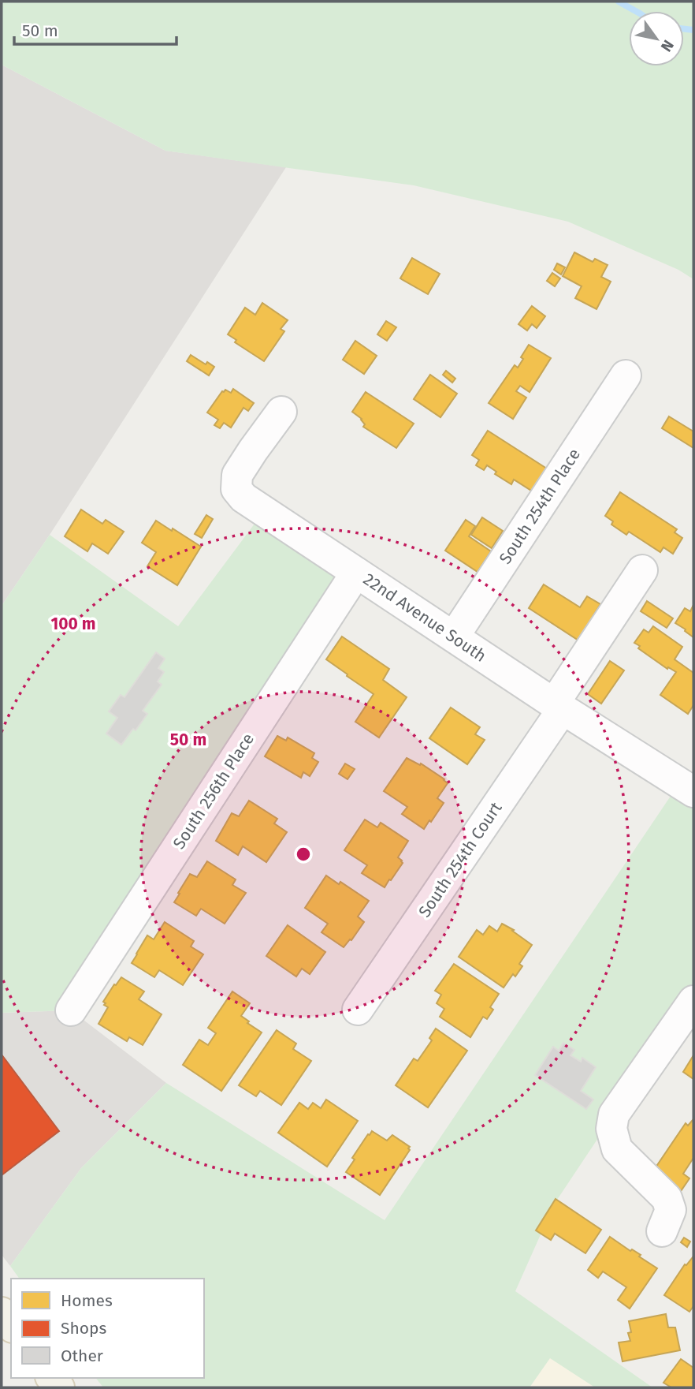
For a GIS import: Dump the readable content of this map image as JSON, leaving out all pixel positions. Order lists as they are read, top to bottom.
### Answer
{
  "streets": {
    "street": [
      "South 254th Place",
      "22nd Avenue South",
      "South 256th Place",
      "South 254th Court"
    ]
  },
  "crossings": [
    ["South 254th Place", "22nd Avenue South"],
    ["22nd Avenue South", "South 256th Place"],
    ["22nd Avenue South", "South 254th Court"]
  ],
  "legend": ["Homes", "Shops", "Other"],
  "scale_bar": "50 m",
  "north": "bottom right",
  "rings": ["100 m", "50 m"]
}
